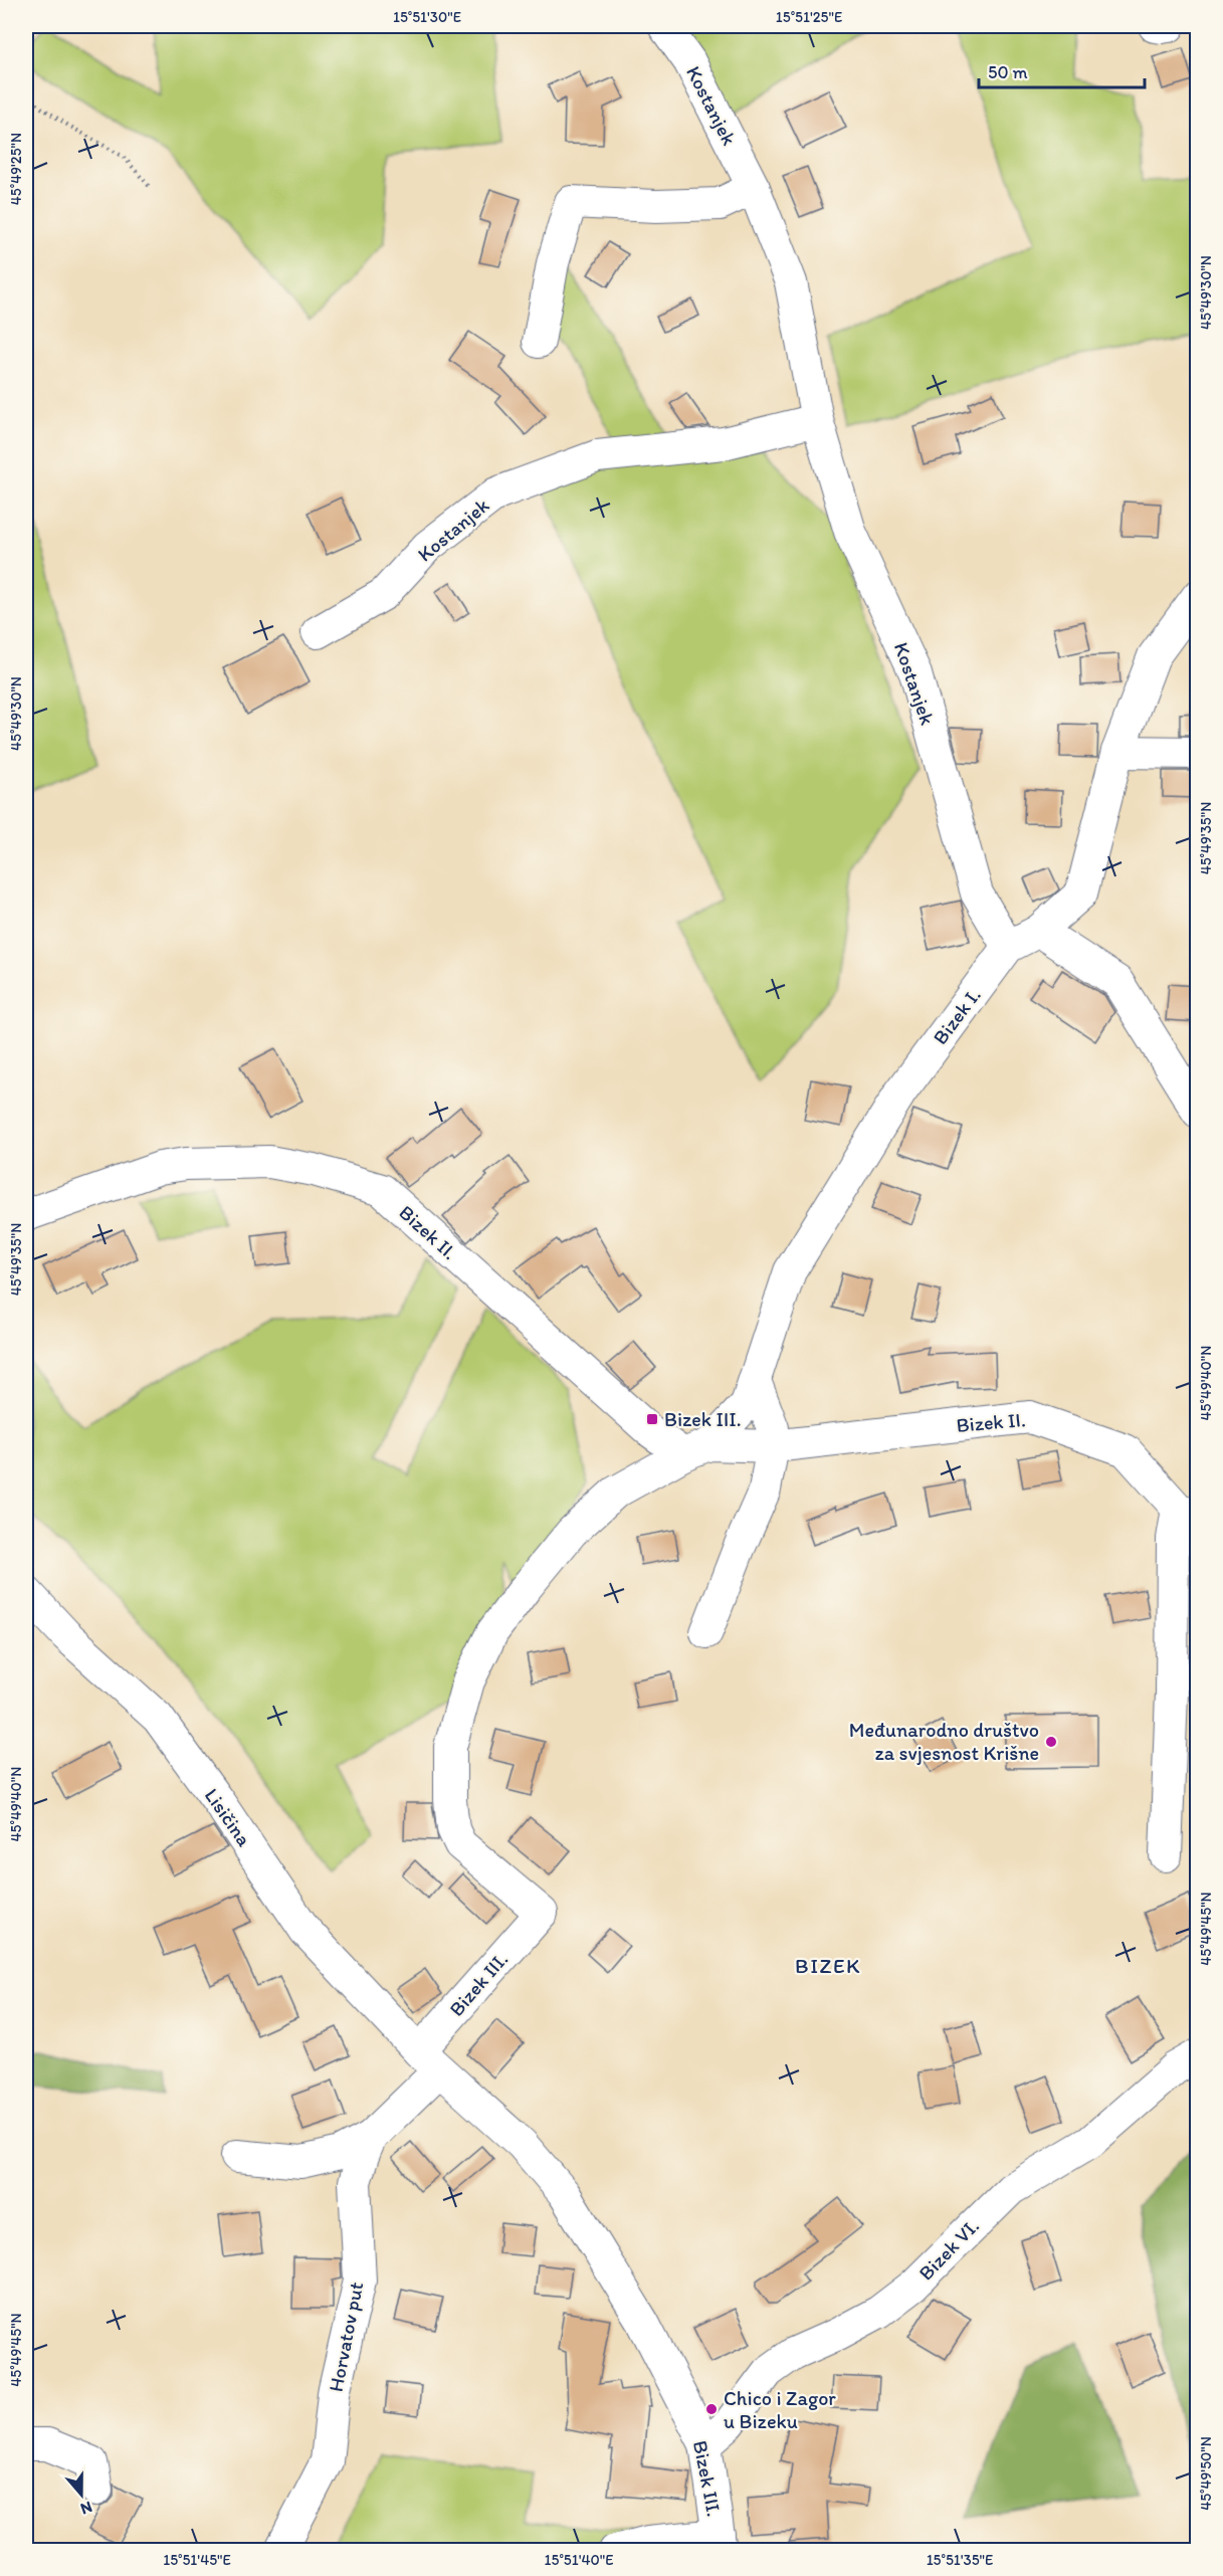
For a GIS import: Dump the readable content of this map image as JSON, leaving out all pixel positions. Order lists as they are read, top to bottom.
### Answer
{
  "streets": {
    "street": [
      "Kostanjek",
      "Bizek I.",
      "Bizek II.",
      "Lisičina",
      "Bizek III.",
      "Bizek VI.",
      "Horvatov put"
    ]
  },
  "crossings": [
    ["Kostanjek", "Bizek I."],
    ["Bizek I.", "Bizek II."],
    ["Bizek I.", "Bizek III."],
    ["Bizek II.", "Bizek III."],
    ["Lisičina", "Bizek III."],
    ["Lisičina", "Horvatov put"],
    ["Bizek III.", "Bizek VI."],
    ["Bizek III.", "Horvatov put"]
  ],
  "districts": ["BIZEK"],
  "places": {
    "transit": ["Bizek III."],
    "other": ["Međunarodno društvo za svjesnost Krišne", "Chico i Zagor u Bizeku"]
  },
  "scale_bar": "50 m",
  "north": "bottom",
  "coordinates": [
    "15°51'30\"E",
    "15°51'25\"E",
    "45°49'25\"N",
    "45°49'30\"N",
    "45°49'35\"N",
    "45°49'40\"N",
    "45°49'45\"N",
    "45°49'50\"N",
    "15°51'45\"E",
    "15°51'40\"E",
    "15°51'35\"E"
  ]
}
